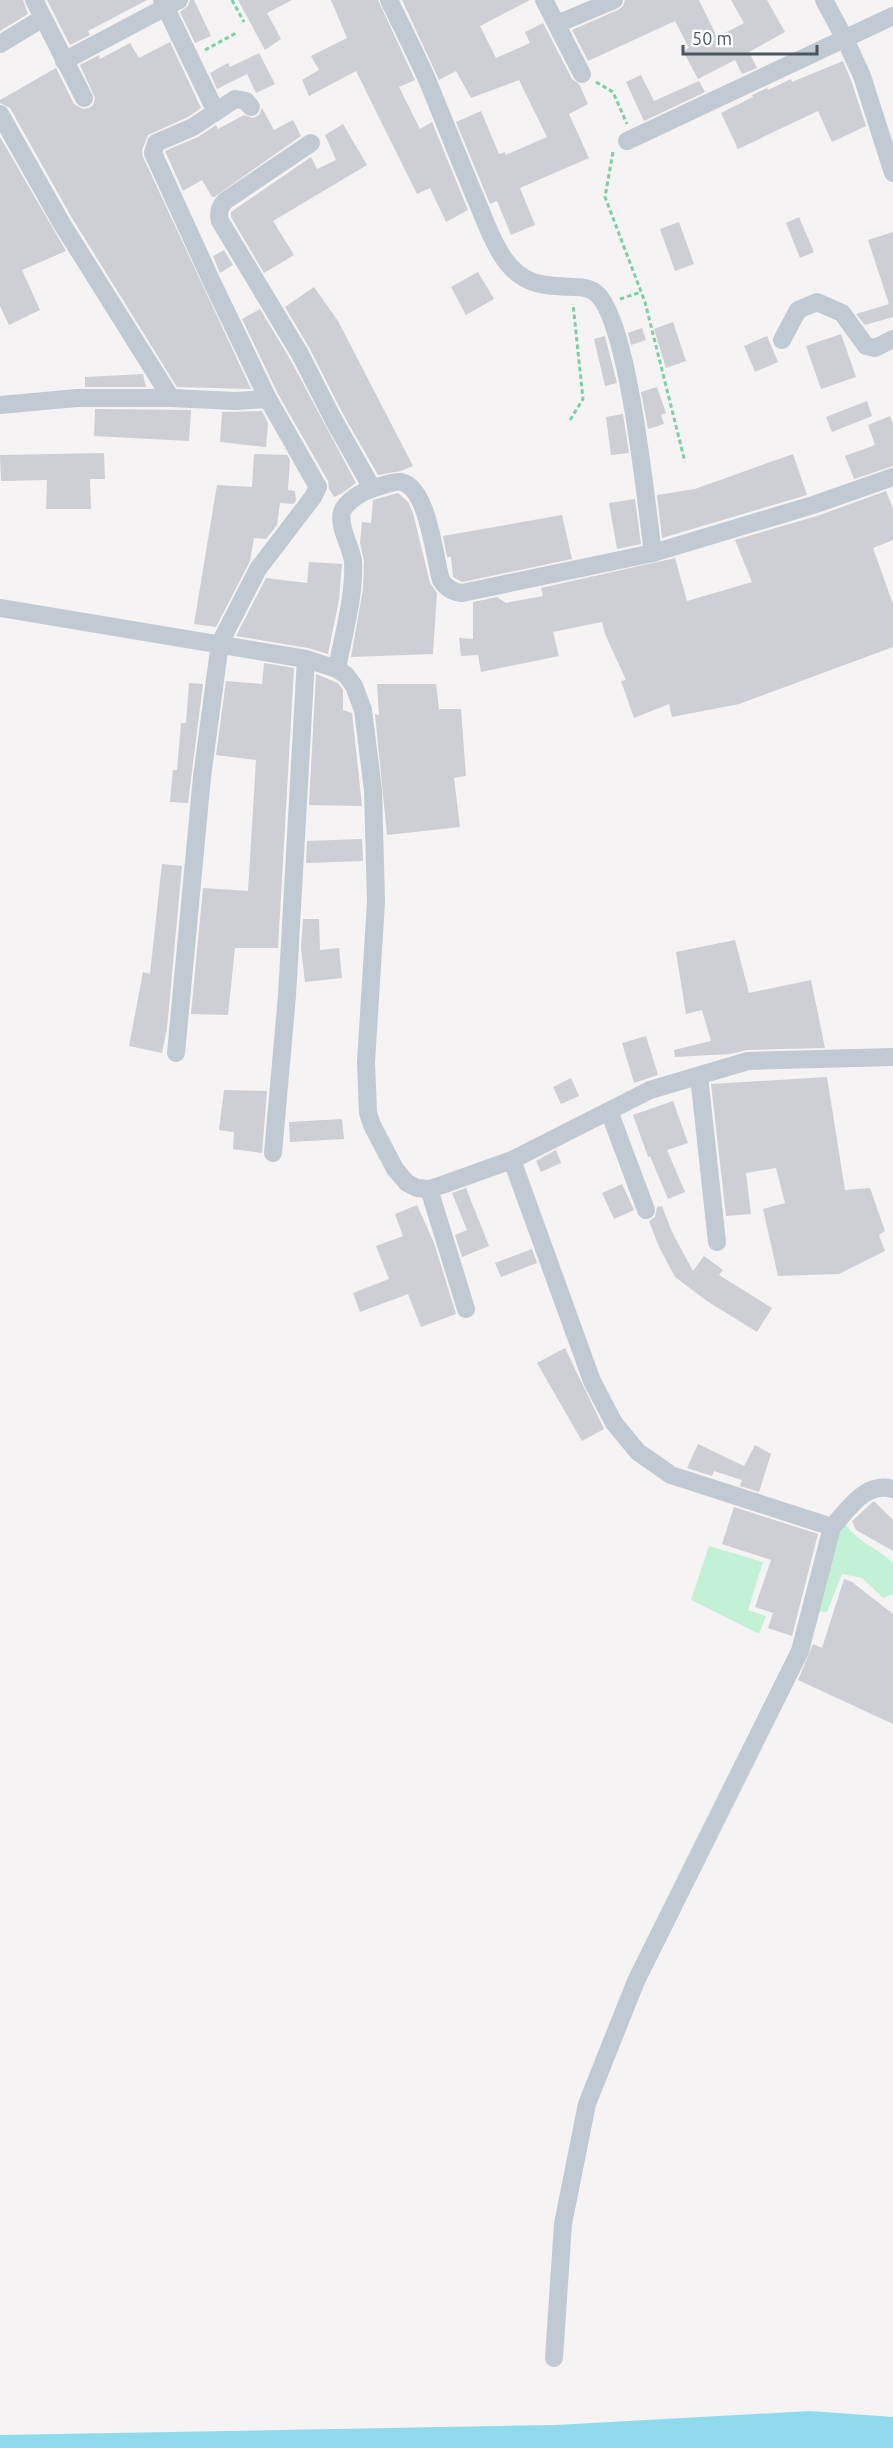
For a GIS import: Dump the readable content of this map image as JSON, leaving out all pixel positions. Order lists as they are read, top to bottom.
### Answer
{
  "scale_bar": "50 m"
}
